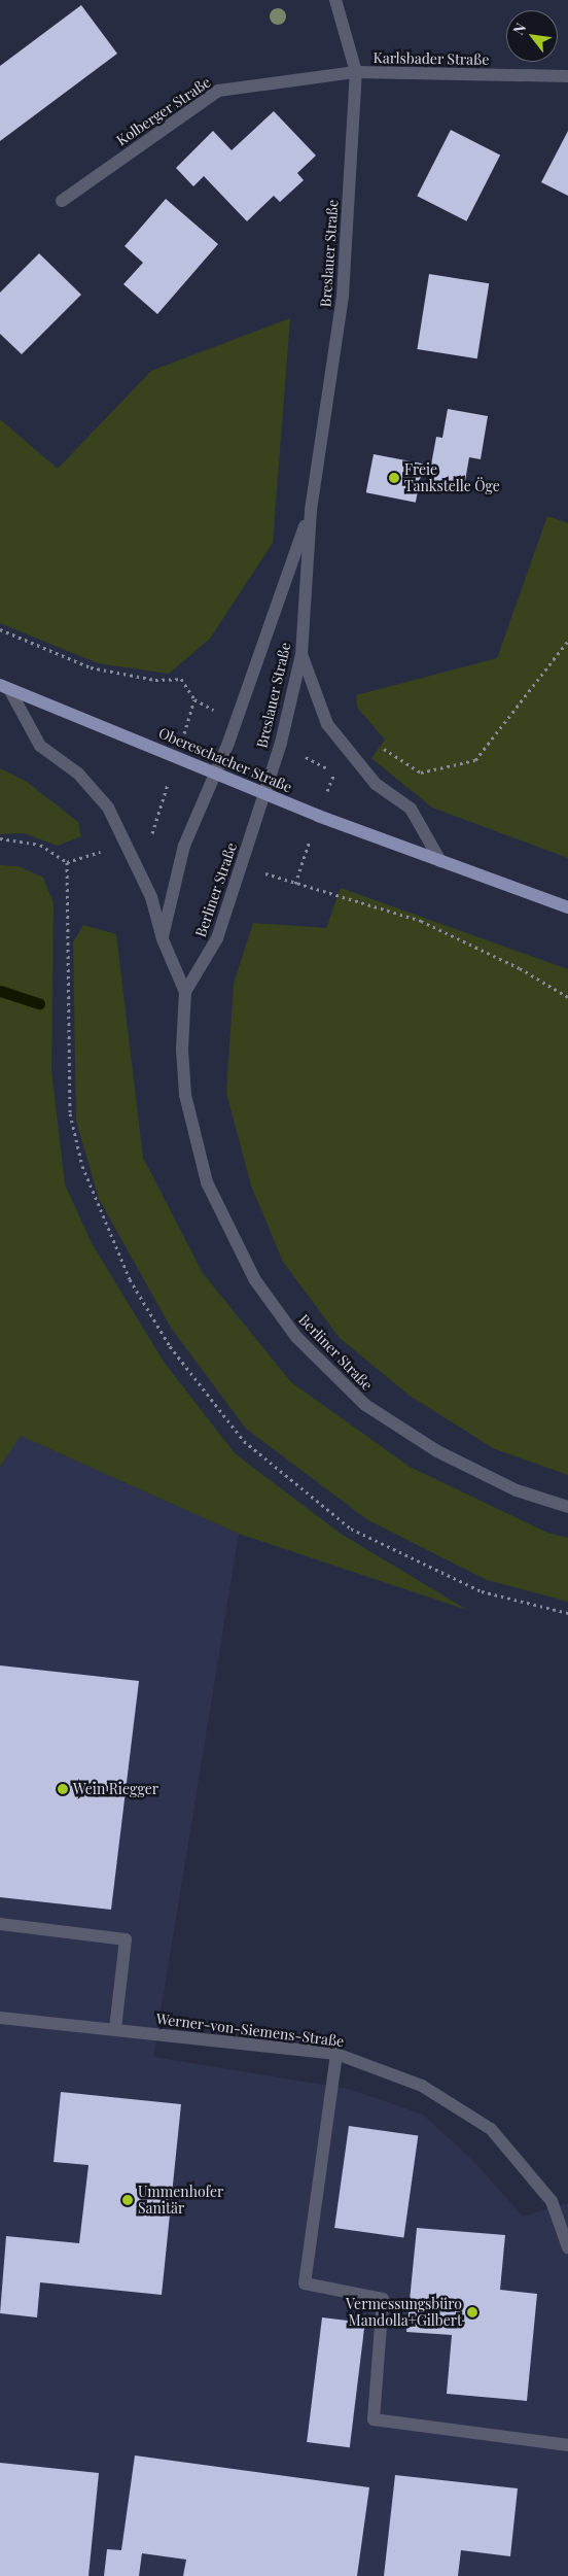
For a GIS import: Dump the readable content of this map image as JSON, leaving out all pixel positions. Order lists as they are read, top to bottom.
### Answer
{
  "streets": {
    "main road": ["Obereschacher Straße"],
    "street": [
      "Karlsbader Straße",
      "Kolberger Straße",
      "Breslauer Straße",
      "Berliner Straße",
      "Werner-von-Siemens-Straße"
    ]
  },
  "crossings": [
    ["Karlsbader Straße", "Kolberger Straße"],
    ["Karlsbader Straße", "Breslauer Straße"],
    ["Kolberger Straße", "Breslauer Straße"],
    ["Breslauer Straße", "Obereschacher Straße"],
    ["Breslauer Straße", "Berliner Straße"],
    ["Obereschacher Straße", "Berliner Straße"]
  ],
  "places": [
    "Freie Tankstelle Öge",
    "Wein Riegger",
    "Ummenhofer Sanitär",
    "Vermessungsbüro Mandolla+Gilbert"
  ],
  "north": "top left"
}
